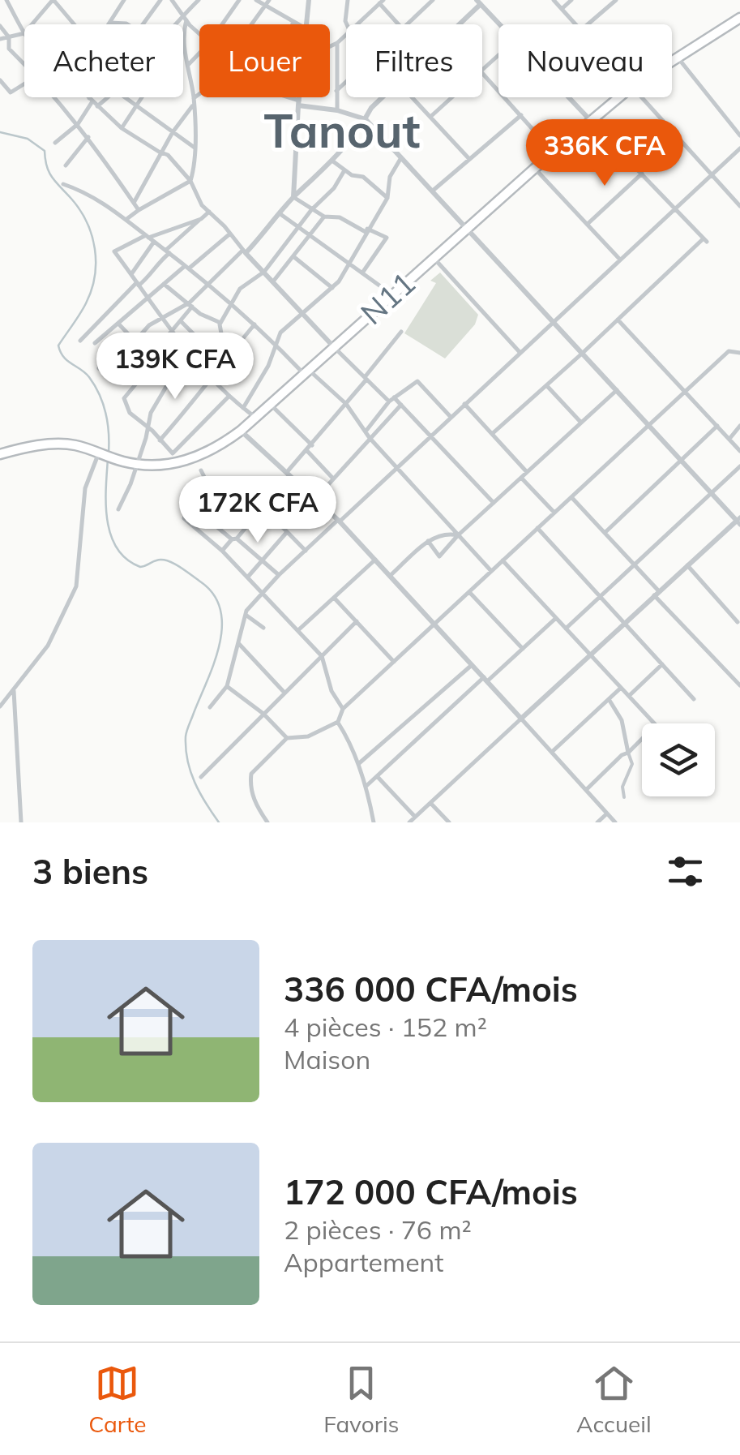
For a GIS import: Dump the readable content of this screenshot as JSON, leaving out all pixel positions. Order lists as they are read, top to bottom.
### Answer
{
  "streets": {
    "main road": ["N11"]
  },
  "districts": ["Tanout"],
  "page": {
    "chip": [
      "Acheter",
      "Louer",
      "Filtres",
      "Nouveau"
    ],
    "price": ["336K CFA", "139K CFA", "172K CFA"],
    "heading": "3 biens",
    "list": [
      {
        "name": "336 000 CFA/mois",
        "note": "4 pièces · 152 m² · Maison"
      },
      {
        "name": "172 000 CFA/mois",
        "note": "2 pièces · 76 m² · Appartement"
      }
    ],
    "tabs": ["Carte", "Favoris", "Accueil"]
  }
}
